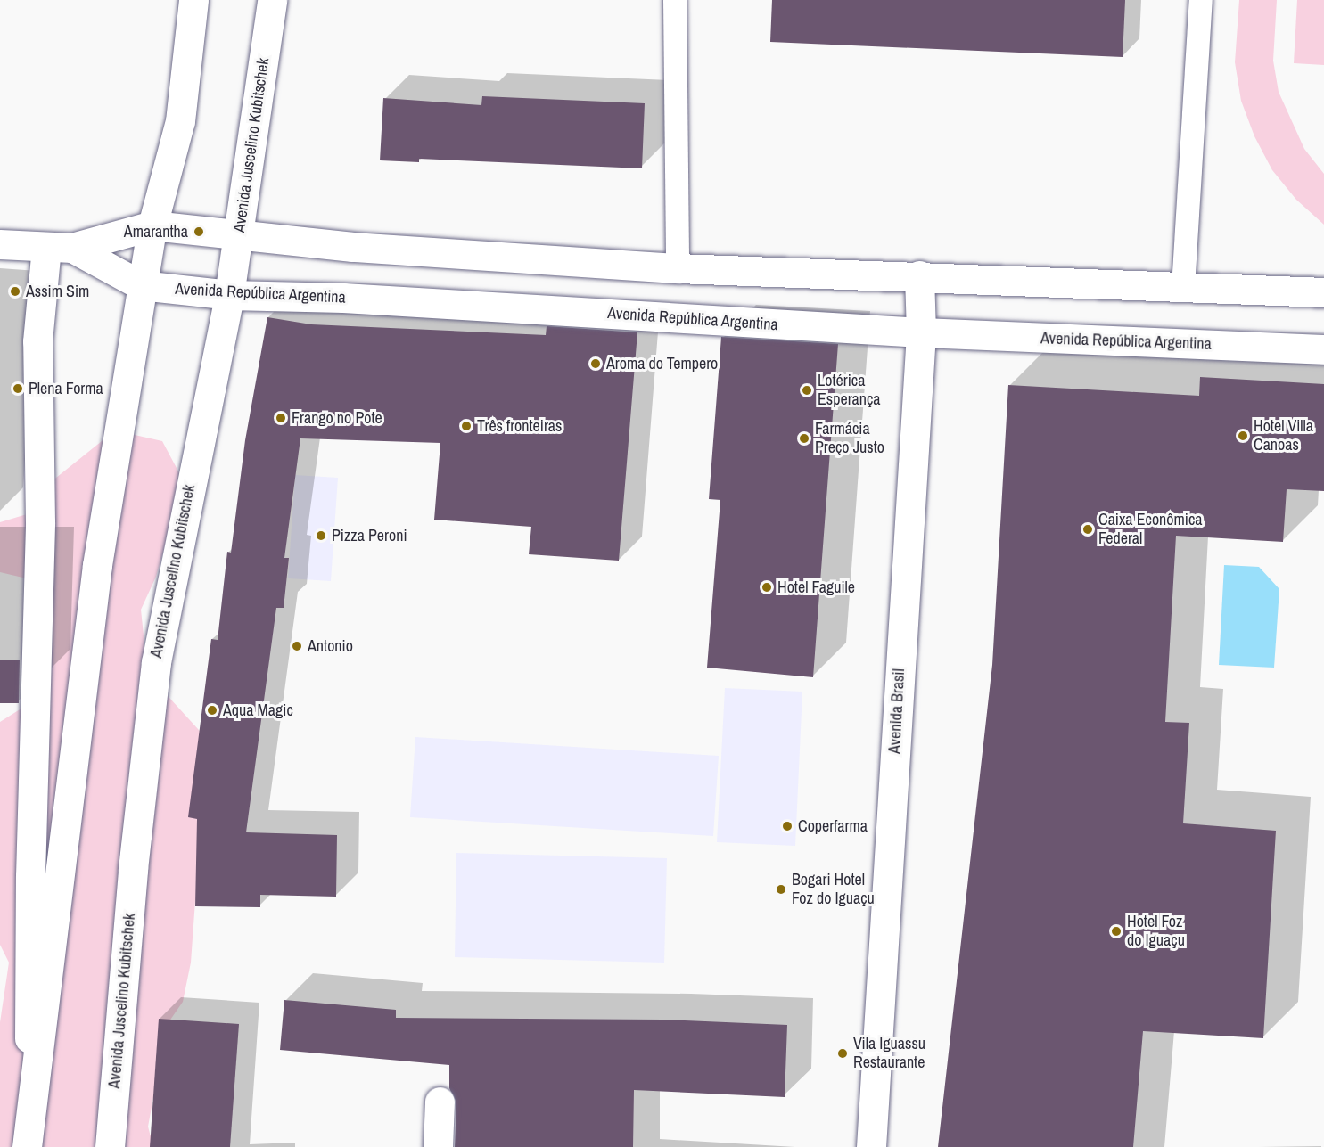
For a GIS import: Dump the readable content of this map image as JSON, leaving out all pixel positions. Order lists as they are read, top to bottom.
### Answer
{
  "streets": {
    "main road": ["Avenida Juscelino Kubitschek", "Avenida República Argentina", "Avenida Brasil"]
  },
  "crossings": [
    ["Avenida Juscelino Kubitschek", "Avenida República Argentina"],
    ["Avenida República Argentina", "Avenida Brasil"]
  ],
  "places": [
    "Amarantha",
    "Assim Sim",
    "Aroma do Tempero",
    "Plena Forma",
    "Lotérica Esperança",
    "Frango no Pote",
    "Três fronteiras",
    "Hotel Villa Canoas",
    "Farmácia Preço Justo",
    "Caixa Econômica Federal",
    "Pizza Peroni",
    "Hotel Faguile",
    "Antonio",
    "Aqua Magic",
    "Coperfarma",
    "Bogari Hotel Foz do Iguaçu",
    "Hotel Foz do Iguaçu",
    "Vila Iguassu Restaurante"
  ]
}
